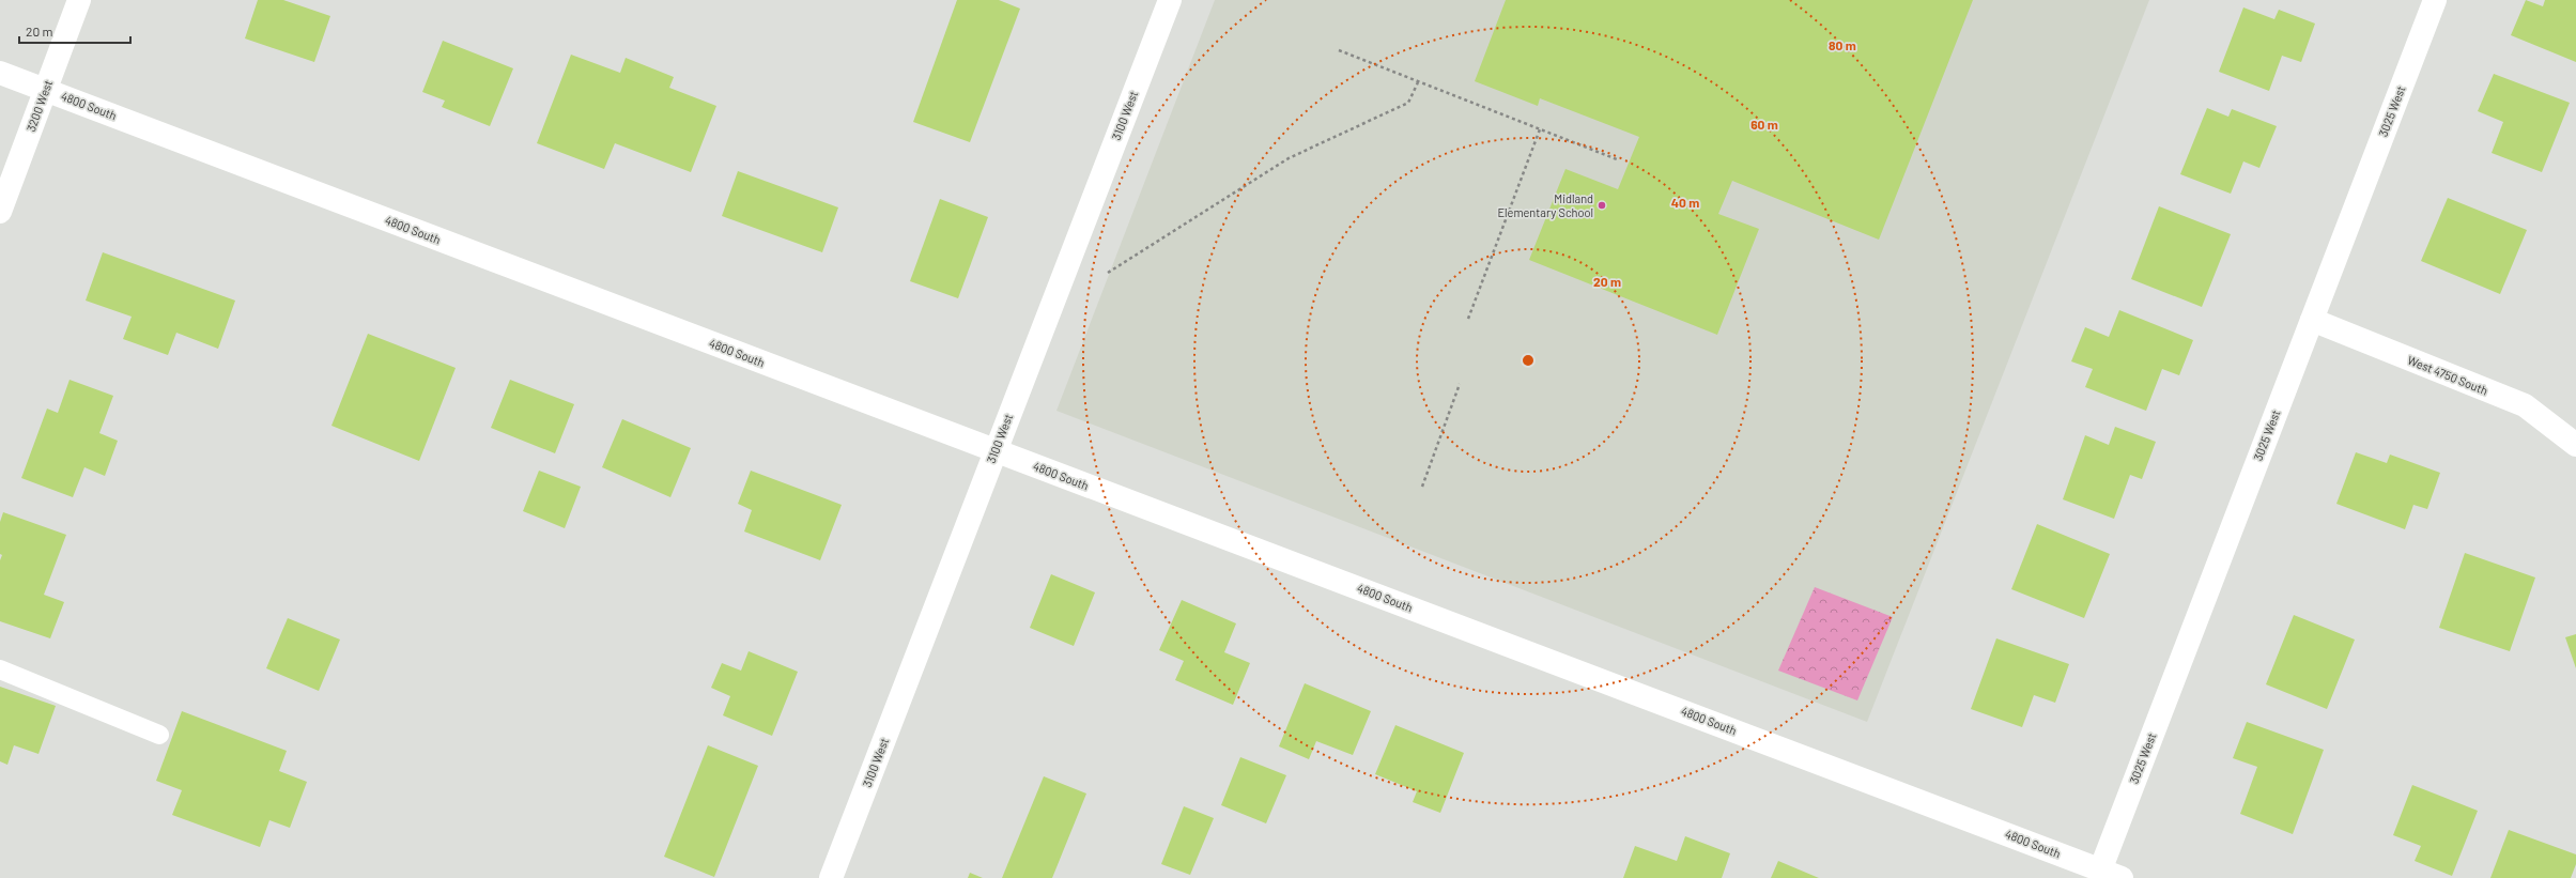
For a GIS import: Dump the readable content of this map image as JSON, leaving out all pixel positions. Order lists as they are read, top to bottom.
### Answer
{
  "streets": {
    "street": [
      "3200 West",
      "4800 South",
      "3025 West",
      "3100 West",
      "West 4750 South"
    ]
  },
  "crossings": [
    ["3200 West", "4800 South"],
    ["4800 South", "3025 West"],
    ["4800 South", "3100 West"],
    ["3025 West", "West 4750 South"]
  ],
  "places": ["Midland Elementary School"],
  "scale_bar": "20 m",
  "rings": [
    "80 m",
    "60 m",
    "40 m",
    "20 m"
  ]
}
